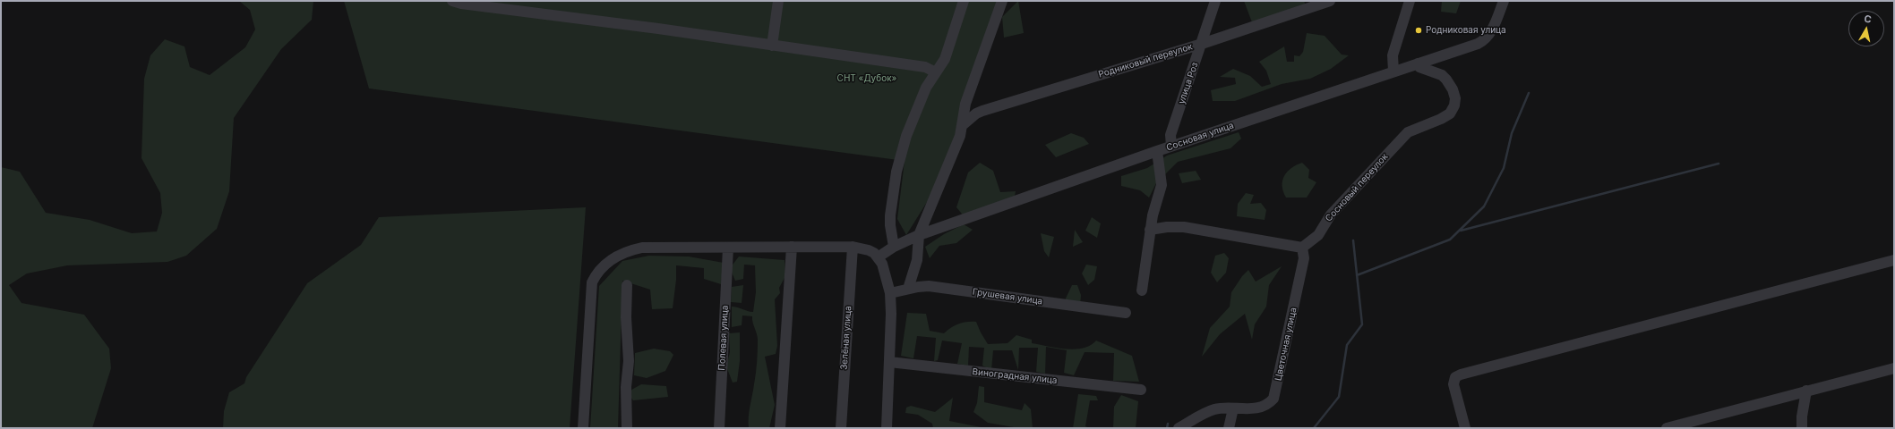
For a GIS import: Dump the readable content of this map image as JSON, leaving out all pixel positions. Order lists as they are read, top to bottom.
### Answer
{
  "streets": {
    "street": [
      "Родниковый переулок",
      "улица Роз",
      "Сосновая улица",
      "Сосновый переулок",
      "Грушевая улица",
      "Полевая улица",
      "Зелёная улица",
      "Цветочная улица",
      "Виноградная улица"
    ]
  },
  "crossings": [
    ["Родниковый переулок", "улица Роз"],
    ["улица Роз", "Сосновая улица"],
    ["Сосновая улица", "Сосновый переулок"],
    ["Сосновый переулок", "Цветочная улица"]
  ],
  "parks": ["СНТ «Дубок»"],
  "places": ["Родниковая улица"],
  "north": "top"
}
